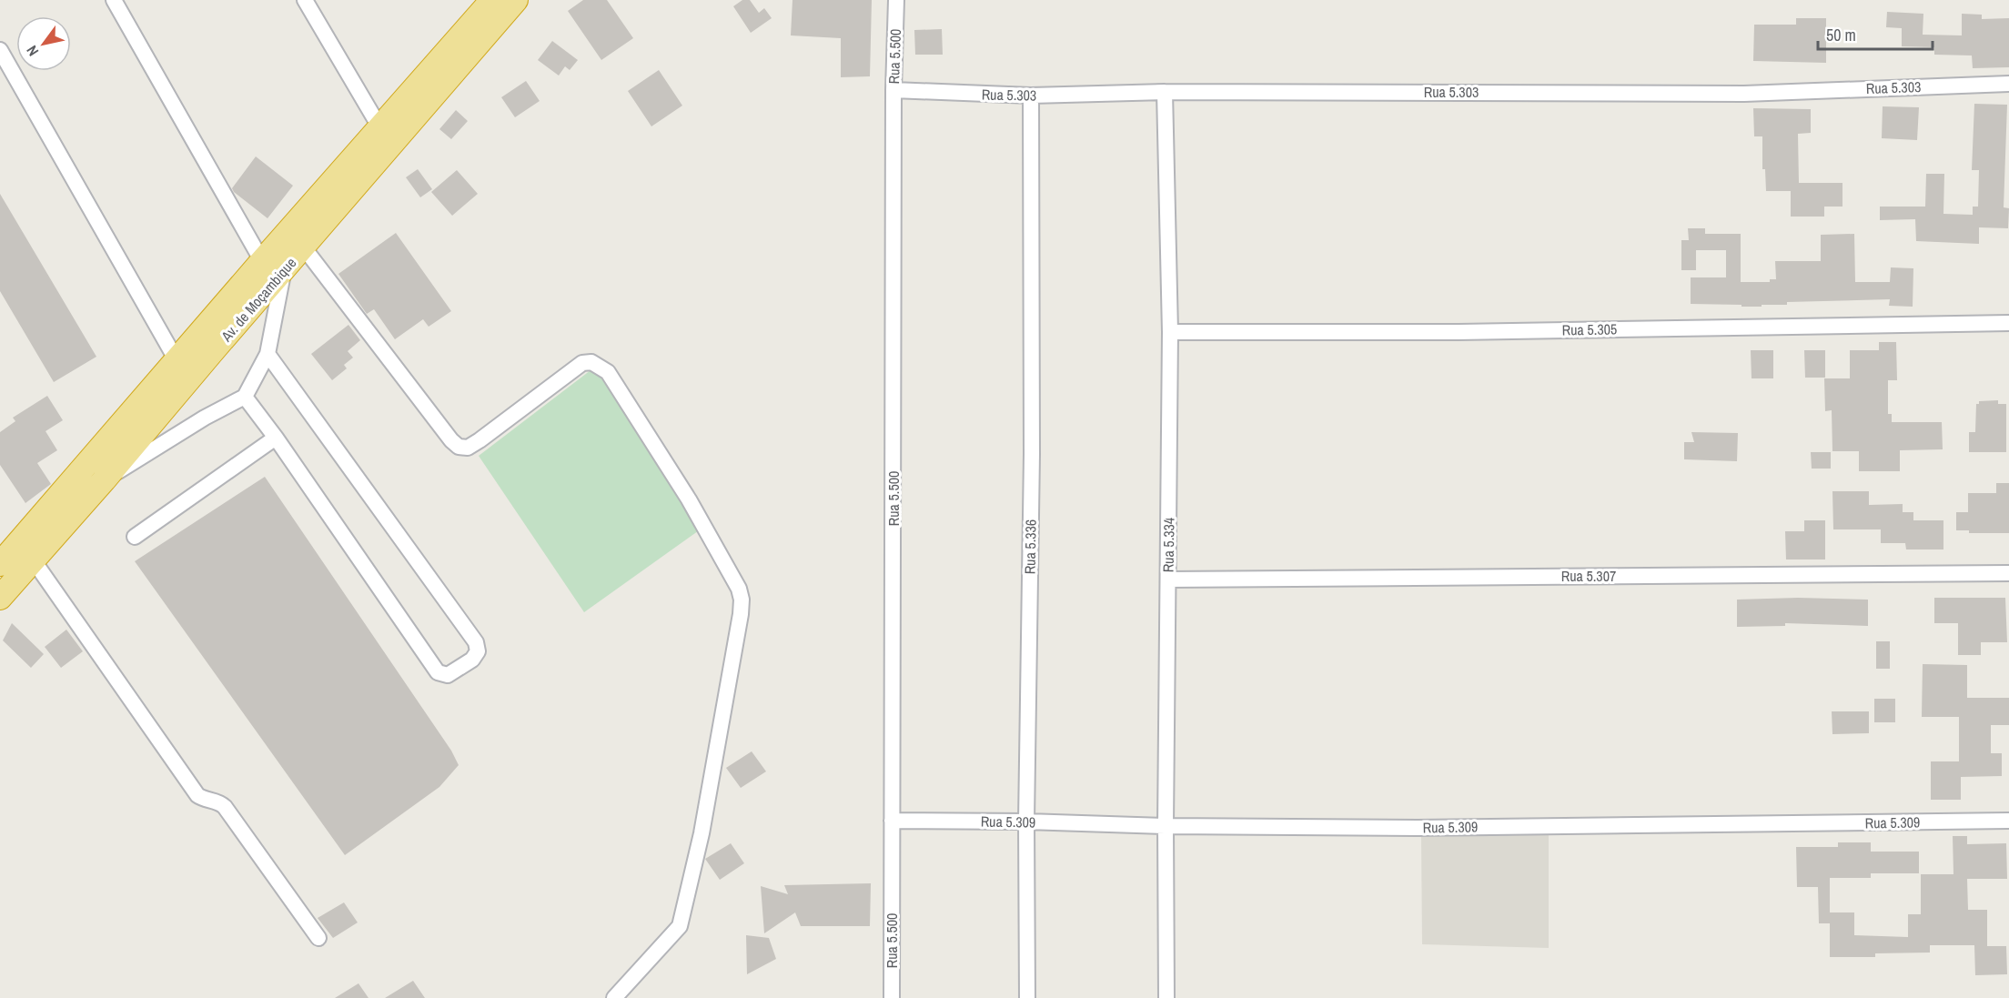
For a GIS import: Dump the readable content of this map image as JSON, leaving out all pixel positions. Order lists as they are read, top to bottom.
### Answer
{
  "streets": {
    "highway": ["Av. de Moçambique"],
    "street": [
      "Rua 5.500",
      "Rua 5.303",
      "Rua 5.305",
      "Rua 5.334",
      "Rua 5.336",
      "Rua 5.307",
      "Rua 5.309"
    ]
  },
  "crossings": [
    ["Rua 5.500", "Rua 5.303"],
    ["Rua 5.500", "Rua 5.309"],
    ["Rua 5.303", "Rua 5.334"],
    ["Rua 5.303", "Rua 5.336"],
    ["Rua 5.305", "Rua 5.334"],
    ["Rua 5.334", "Rua 5.307"],
    ["Rua 5.334", "Rua 5.309"],
    ["Rua 5.336", "Rua 5.309"]
  ],
  "scale_bar": "50 m",
  "north": "bottom left"
}
